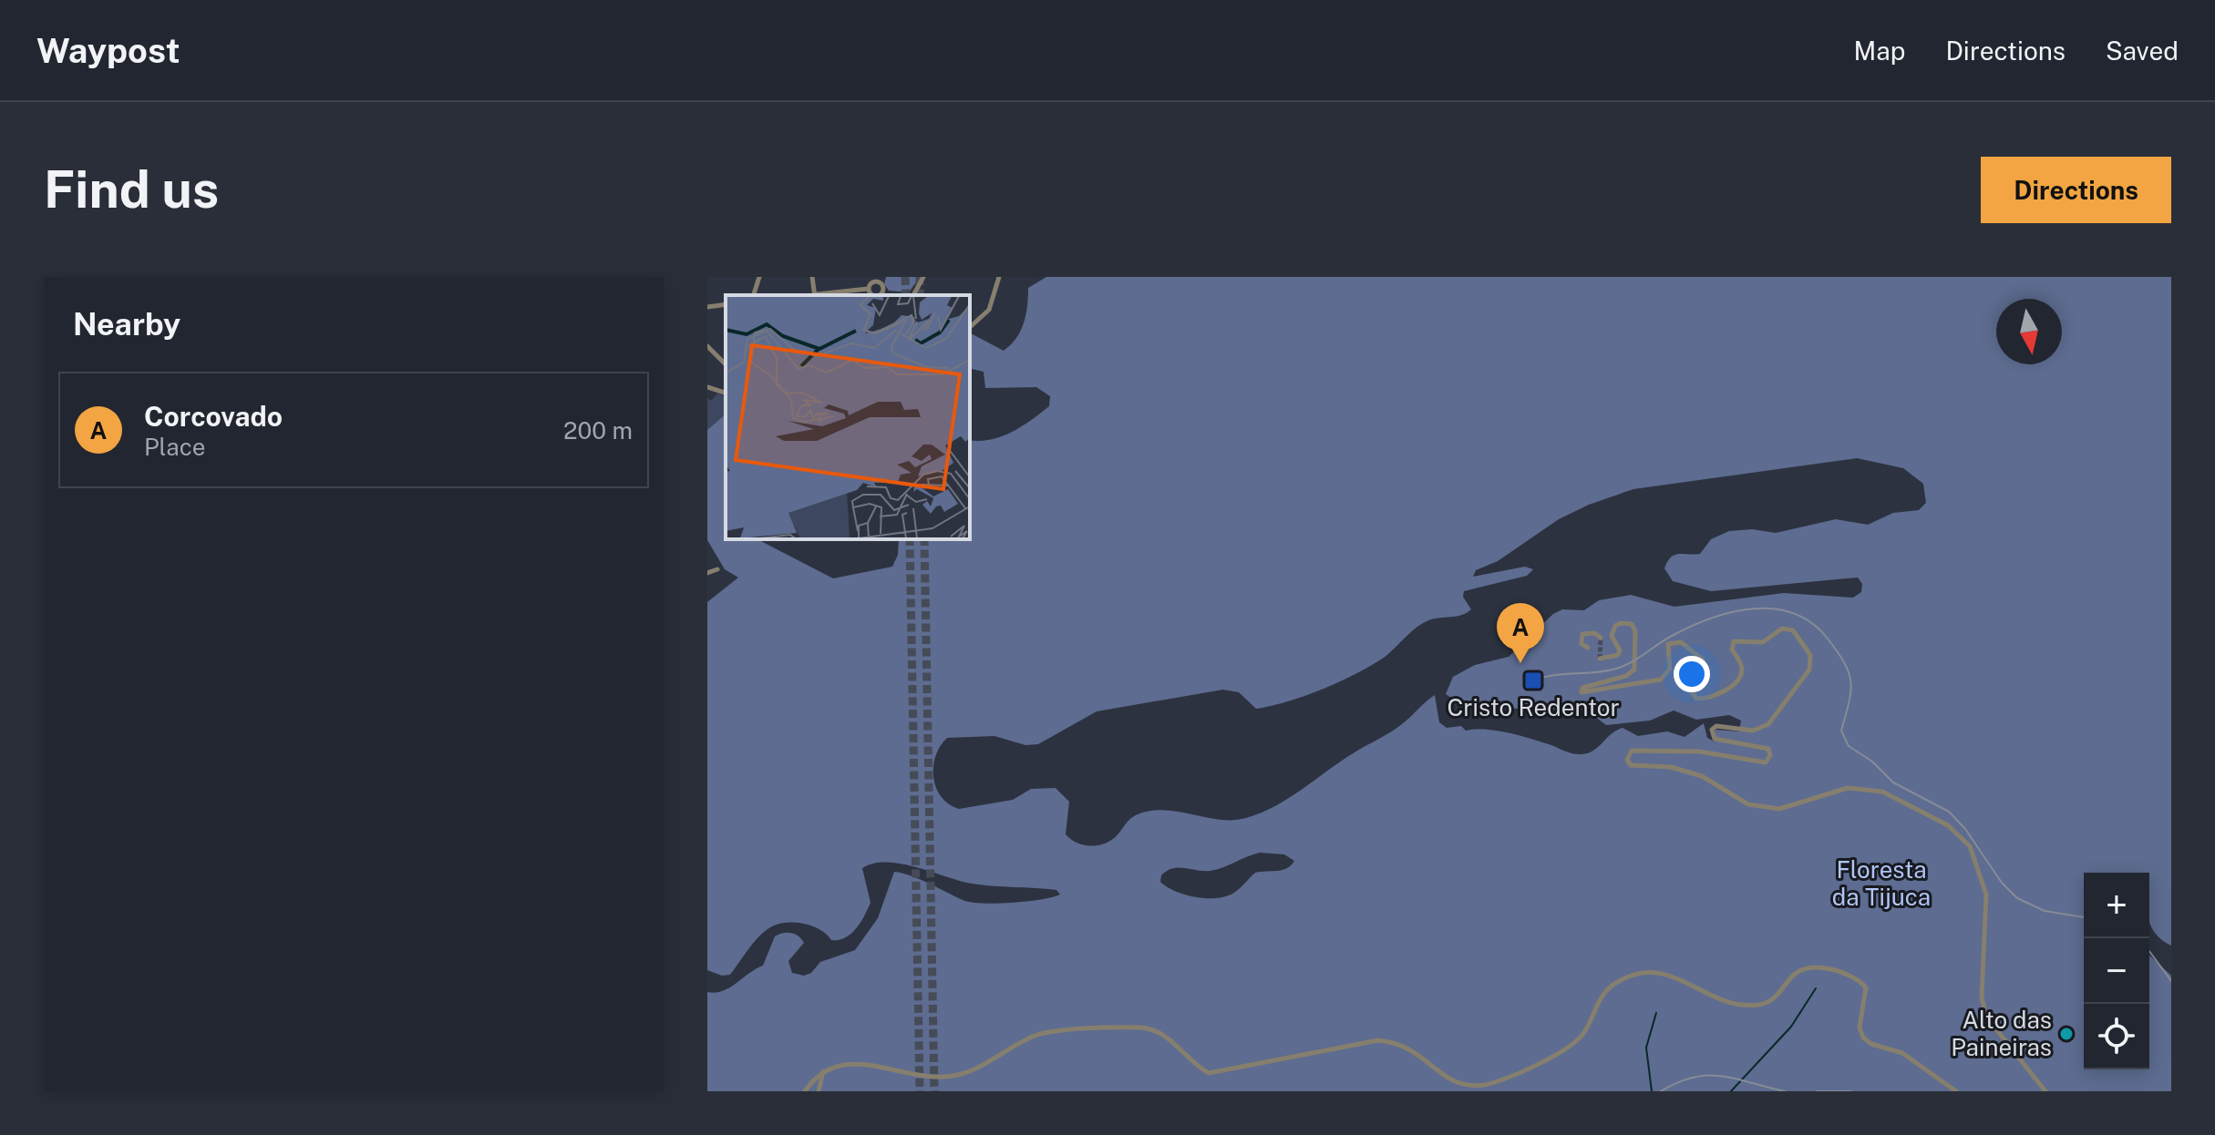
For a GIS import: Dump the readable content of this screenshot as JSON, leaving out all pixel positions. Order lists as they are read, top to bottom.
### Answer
{
  "parks": ["Floresta da Tijuca"],
  "places": {
    "transit": ["Cristo Redentor"],
    "other": ["Alto das Paineiras"]
  },
  "north": "bottom",
  "page": {
    "header": "Waypost",
    "nav": ["Map", "Directions", "Saved"],
    "buttons": "Directions",
    "title": "Find us",
    "heading": "Nearby",
    "list": [
      {
        "mark": "A",
        "name": "Corcovado",
        "note": "Place",
        "value": "200 m"
      }
    ],
    "pins": "A",
    "map_buttons": ["+", "−"]
  }
}
